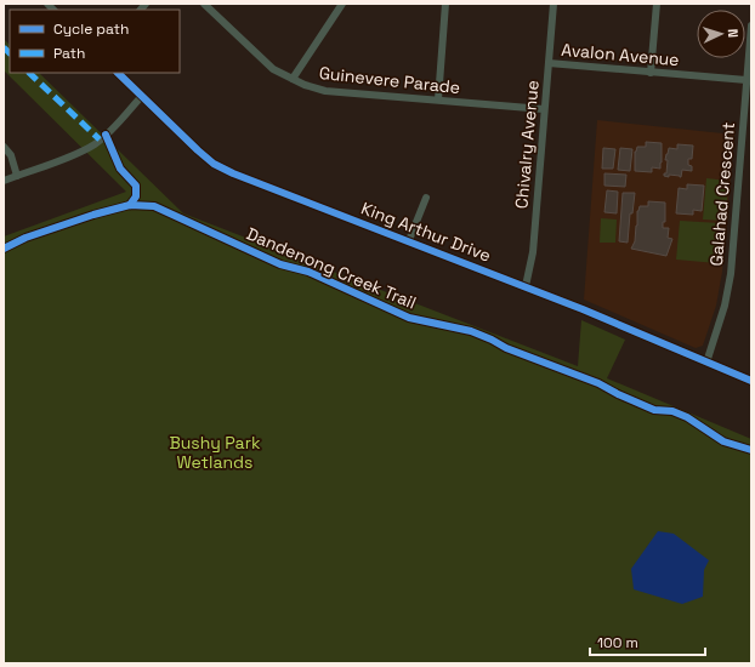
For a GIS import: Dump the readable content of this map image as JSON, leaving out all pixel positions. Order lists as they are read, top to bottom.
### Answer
{
  "streets": {
    "street": [
      "Avalon Avenue",
      "Guinevere Parade",
      "Chivalry Avenue",
      "Galahad Crescent",
      "King Arthur Drive"
    ],
    "cycle path": ["Dandenong Creek Trail"]
  },
  "crossings": [
    ["Avalon Avenue", "Chivalry Avenue"],
    ["Avalon Avenue", "Galahad Crescent"],
    ["Guinevere Parade", "Chivalry Avenue"],
    ["Chivalry Avenue", "King Arthur Drive"],
    ["Galahad Crescent", "King Arthur Drive"]
  ],
  "parks": ["Bushy Park Wetlands"],
  "legend": ["Cycle path", "Path"],
  "scale_bar": "100 m",
  "north": "right"
}
